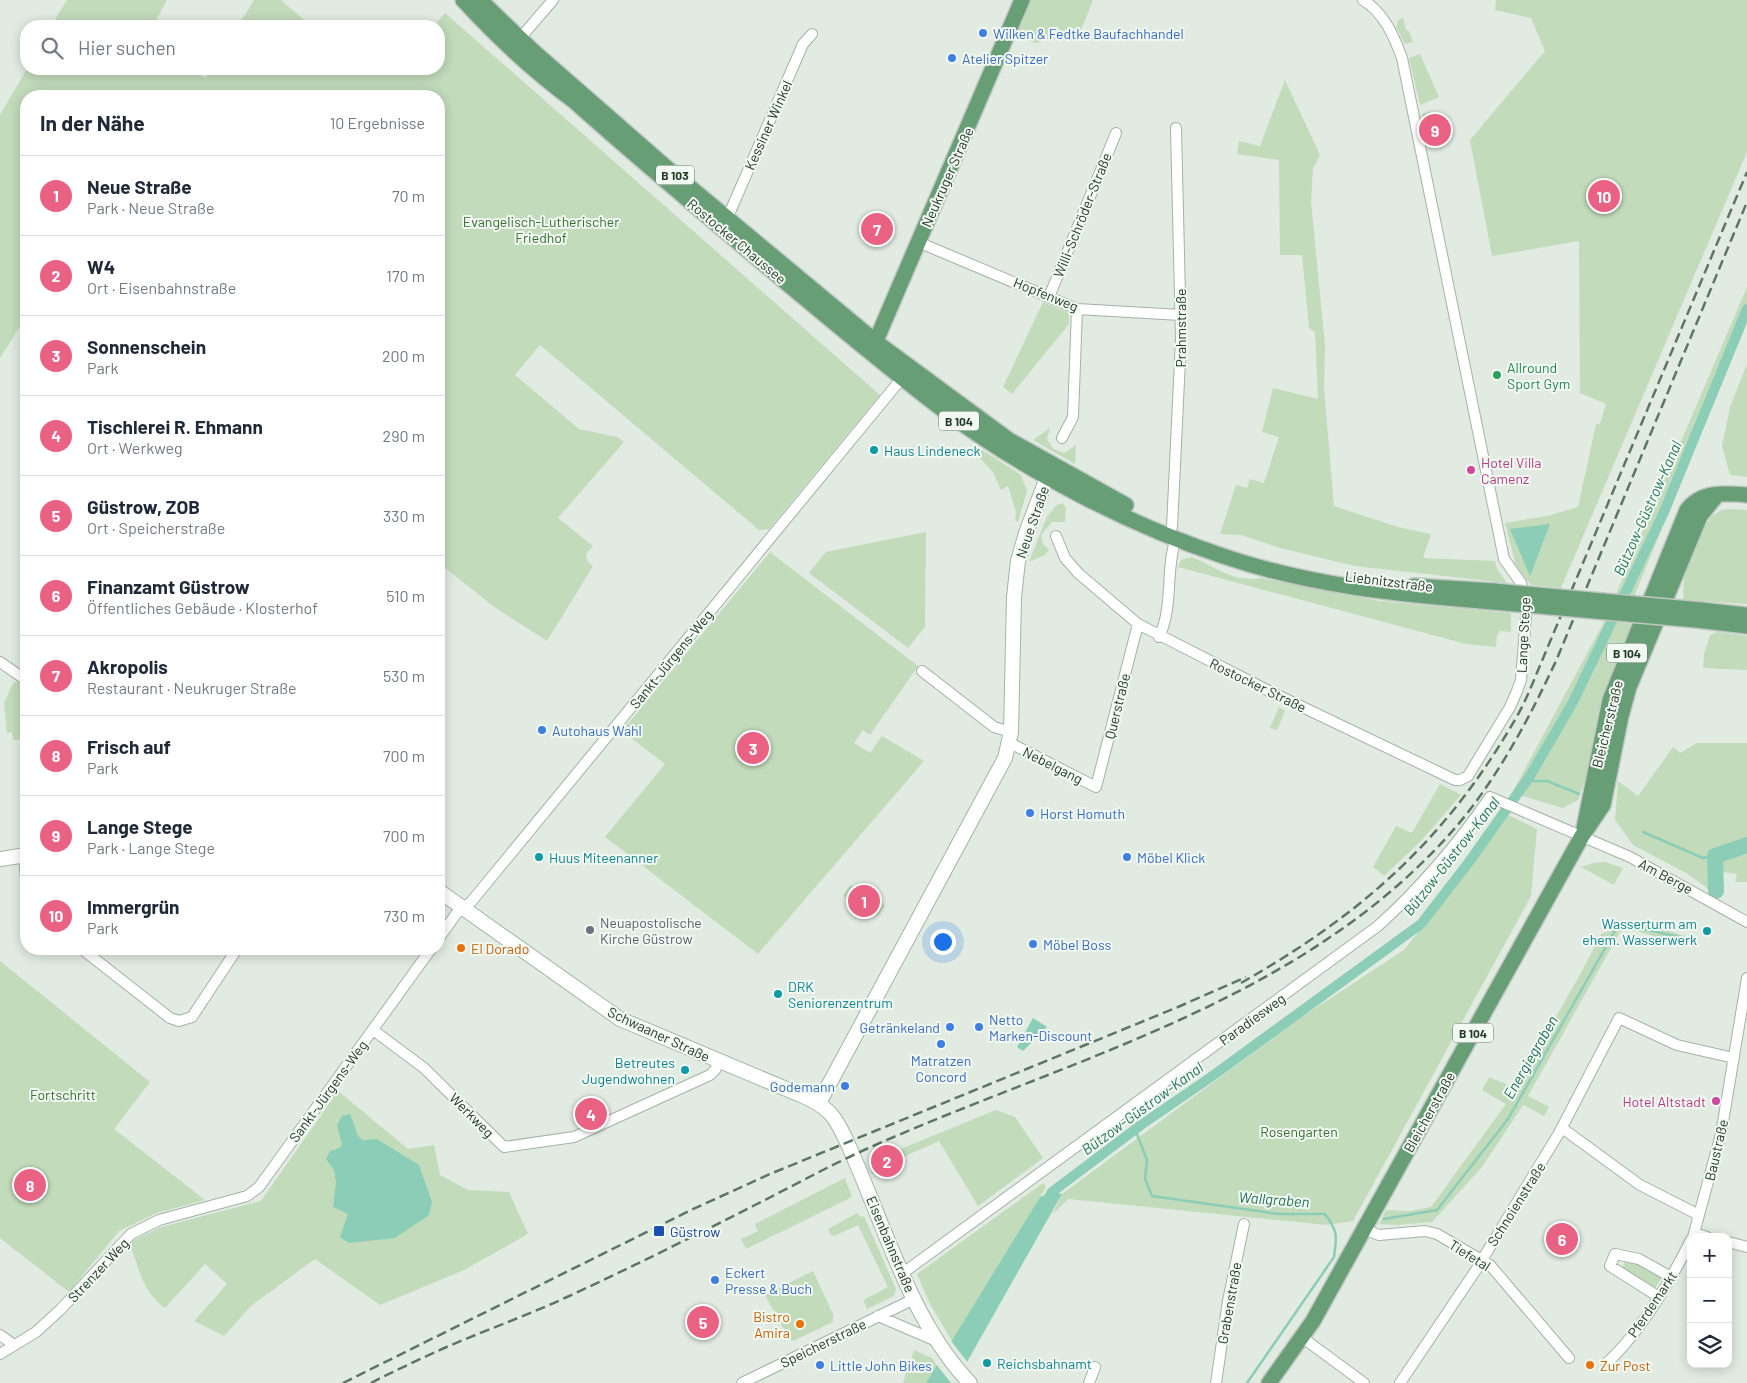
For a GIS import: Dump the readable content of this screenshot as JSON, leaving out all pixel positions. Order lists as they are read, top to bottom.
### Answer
{
  "streets": {
    "main road": [
      "B 103",
      "Neukruger Straße",
      "Rostocker Chaussee",
      "B 104",
      "Neue Straße",
      "Liebnitzstraße",
      "Bleicherstraße",
      "Schwaaner Straße",
      "Eisenbahnstraße"
    ],
    "street": [
      "Kessiner Winkel",
      "Willi-Schröder-Straße",
      "Hopfenweg",
      "Prahmstraße",
      "Lange Stege",
      "Sankt-Jürgens-Weg",
      "Rostocker Straße",
      "Querstraße",
      "Nebelgang",
      "Am Berge",
      "Paradiesweg",
      "Werkweg",
      "Baustraße",
      "Schnoienstraße",
      "Tiefetal",
      "Strenzer Weg",
      "Grabenstraße",
      "Pferdemarkt",
      "Speicherstraße"
    ]
  },
  "crossings": [
    ["Kessiner Winkel", "Rostocker Chaussee"],
    ["Neukruger Straße", "Rostocker Chaussee"],
    ["Neukruger Straße", "Hopfenweg"],
    ["Neukruger Straße", "B 104"],
    ["Willi-Schröder-Straße", "Hopfenweg"],
    ["Rostocker Chaussee", "B 104"],
    ["Rostocker Chaussee", "Sankt-Jürgens-Weg"],
    ["Hopfenweg", "Prahmstraße"],
    ["Prahmstraße", "Liebnitzstraße"],
    ["Prahmstraße", "Rostocker Straße"],
    ["B 104", "Neue Straße"],
    ["B 104", "Liebnitzstraße"],
    ["B 104", "Sankt-Jürgens-Weg"],
    ["Neue Straße", "Liebnitzstraße"],
    ["Neue Straße", "Nebelgang"],
    ["Neue Straße", "Schwaaner Straße"],
    ["Neue Straße", "Eisenbahnstraße"],
    ["Lange Stege", "Rostocker Straße"],
    ["Sankt-Jürgens-Weg", "Schwaaner Straße"],
    ["Sankt-Jürgens-Weg", "Werkweg"],
    ["Sankt-Jürgens-Weg", "Strenzer Weg"],
    ["Rostocker Straße", "Querstraße"],
    ["Querstraße", "Nebelgang"],
    ["Bleicherstraße", "Am Berge"],
    ["Bleicherstraße", "Tiefetal"],
    ["Am Berge", "Paradiesweg"],
    ["Paradiesweg", "Eisenbahnstraße"],
    ["Schwaaner Straße", "Werkweg"],
    ["Schwaaner Straße", "Eisenbahnstraße"],
    ["Baustraße", "Schnoienstraße"],
    ["Schnoienstraße", "Tiefetal"],
    ["Eisenbahnstraße", "Speicherstraße"]
  ],
  "water": ["Bützow-Güstrow-Kanal", "Energiegraben", "Wallgraben"],
  "parks": ["Evangelisch-Lutherischer Friedhof", "Fortschritt", "Rosengarten"],
  "places": {
    "other": [
      "Wilken & Fedtke Baufachhandel",
      "Atelier Spitzer",
      "Allround Sport Gym",
      "Haus Lindeneck",
      "Hotel Villa Camenz",
      "Autohaus Wahl",
      "Horst Homuth",
      "Huus Miteenanner",
      "Möbel Klick",
      "Neuapostolische Kirche Güstrow",
      "Wasserturm am ehem. Wasserwerk",
      "Möbel Boss",
      "El Dorado",
      "DRK Seniorenzentrum",
      "Getränkeland",
      "Netto Marken-Discount",
      "Matratzen Concord",
      "Betreutes Jugendwohnen",
      "Godemann",
      "Hotel Altstadt",
      "Eckert Presse & Buch",
      "Bistro Amira",
      "Reichsbahnamt",
      "Little John Bikes",
      "Zur Post"
    ],
    "transit": ["Güstrow"]
  },
  "page": {
    "search": "Hier suchen",
    "heading": ["In der Nähe", "10 Ergebnisse"],
    "pins": [
      "9",
      "10",
      "7",
      "3",
      "1",
      "4",
      "2",
      "8",
      "6",
      "5"
    ],
    "list": [
      {
        "mark": "1",
        "name": "Neue Straße",
        "note": "Park · Neue Straße",
        "value": "70 m"
      },
      {
        "mark": "2",
        "name": "W4",
        "note": "Ort · Eisenbahnstraße",
        "value": "170 m"
      },
      {
        "mark": "3",
        "name": "Sonnenschein",
        "note": "Park",
        "value": "200 m"
      },
      {
        "mark": "4",
        "name": "Tischlerei R. Ehmann",
        "note": "Ort · Werkweg",
        "value": "290 m"
      },
      {
        "mark": "5",
        "name": "Güstrow, ZOB",
        "note": "Ort · Speicherstraße",
        "value": "330 m"
      },
      {
        "mark": "6",
        "name": "Finanzamt Güstrow",
        "note": "Öffentliches Gebäude · Klosterhof",
        "value": "510 m"
      },
      {
        "mark": "7",
        "name": "Akropolis",
        "note": "Restaurant · Neukruger Straße",
        "value": "530 m"
      },
      {
        "mark": "8",
        "name": "Frisch auf",
        "note": "Park",
        "value": "700 m"
      },
      {
        "mark": "9",
        "name": "Lange Stege",
        "note": "Park · Lange Stege",
        "value": "700 m"
      },
      {
        "mark": "10",
        "name": "Immergrün",
        "note": "Park",
        "value": "730 m"
      }
    ],
    "map_buttons": ["+", "−"]
  }
}
